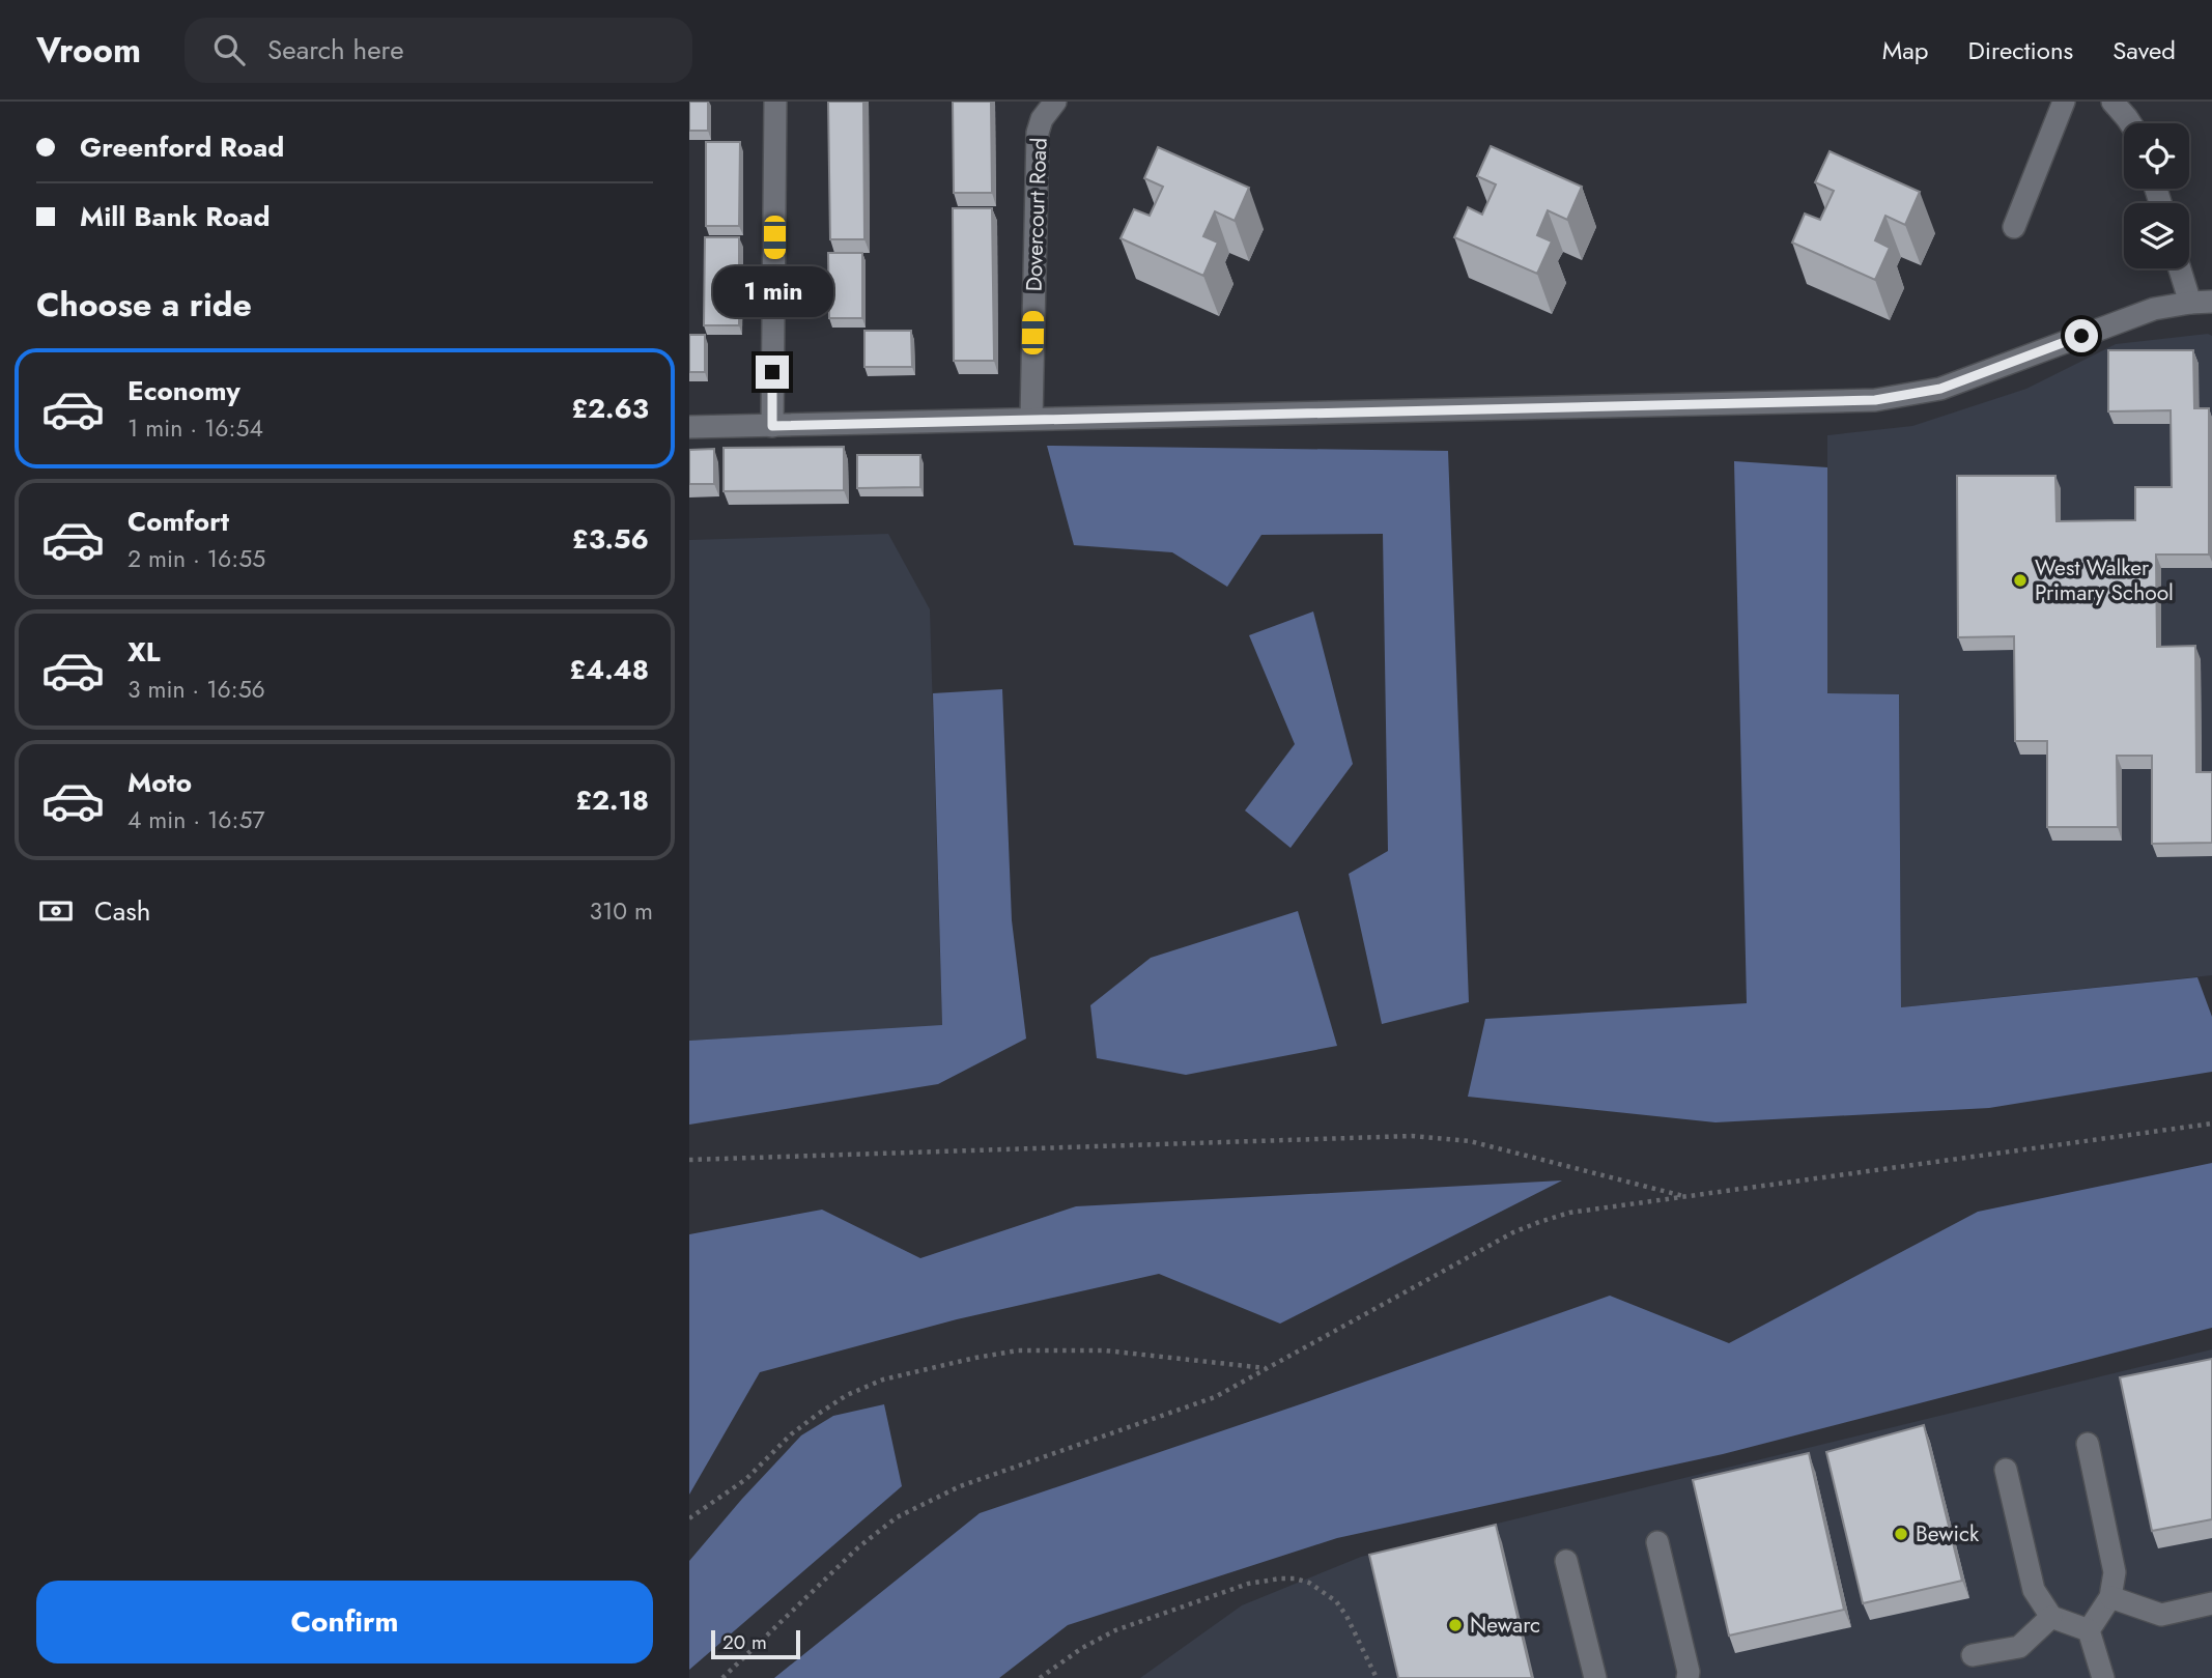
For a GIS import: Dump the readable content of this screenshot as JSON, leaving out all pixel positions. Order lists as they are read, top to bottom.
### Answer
{
  "streets": {
    "street": ["Dovercourt Road"]
  },
  "places": ["West Walker Primary School", "Bewick", "Newarc"],
  "scale_bar": "20 m",
  "page": {
    "header": "Vroom",
    "search": "Search here",
    "nav": ["Map", "Directions", "Saved"],
    "banner": ["Greenford Road", "Mill Bank Road"],
    "heading": "Choose a ride",
    "bubble": "1 min",
    "list": [
      {
        "name": "Economy",
        "note": "1 min · 16:54",
        "value": "£2.63"
      },
      {
        "name": "Comfort",
        "note": "2 min · 16:55",
        "value": "£3.56"
      },
      {
        "name": "XL",
        "note": "3 min · 16:56",
        "value": "£4.48"
      },
      {
        "name": "Moto",
        "note": "4 min · 16:57",
        "value": "£2.18"
      }
    ],
    "pay": ["Cash", "310 m"],
    "buttons": "Confirm",
    "scale": "20 m"
  }
}
